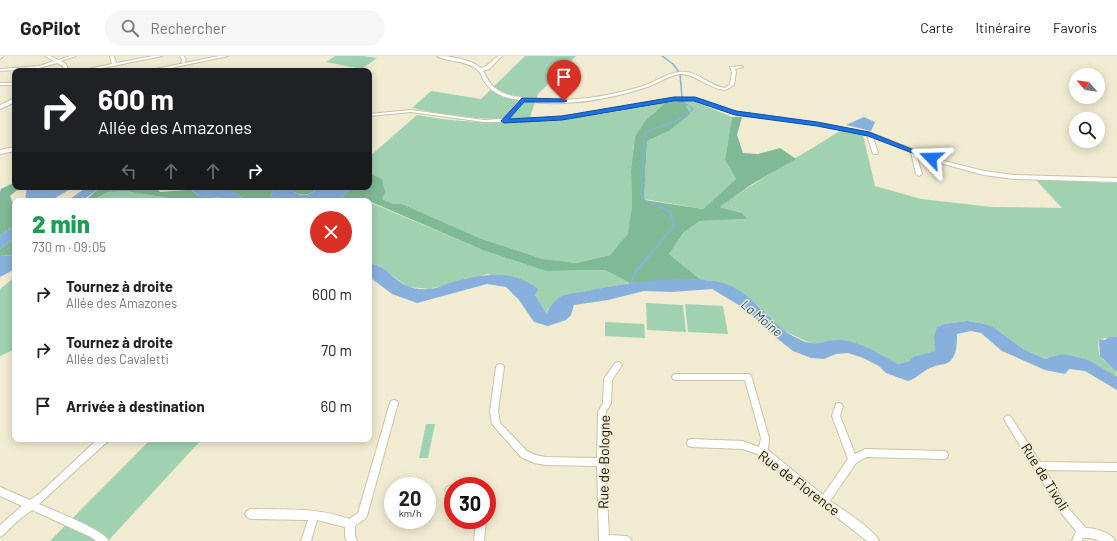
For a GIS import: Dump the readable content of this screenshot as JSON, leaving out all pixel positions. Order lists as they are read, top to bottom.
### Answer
{
  "streets": {
    "street": ["Rue de Bologne", "Rue de Tivoli", "Rue de Florence"]
  },
  "water": ["La Moine"],
  "north": "top left",
  "page": {
    "header": "GoPilot",
    "search": "Rechercher",
    "nav": ["Carte", "Itinéraire", "Favoris"],
    "turn": ["600 m", "Allée des Amazones"],
    "heading": ["2 min", "730 m · 09:05"],
    "list": [
      {
        "name": "Tournez à droite",
        "note": "Allée des Amazones",
        "value": "600 m"
      },
      {
        "name": "Tournez à droite",
        "note": "Allée des Cavaletti",
        "value": "70 m"
      },
      {
        "name": "Arrivée à destination",
        "value": "60 m"
      }
    ],
    "speed": "20 km/h",
    "limit": "30"
  }
}
